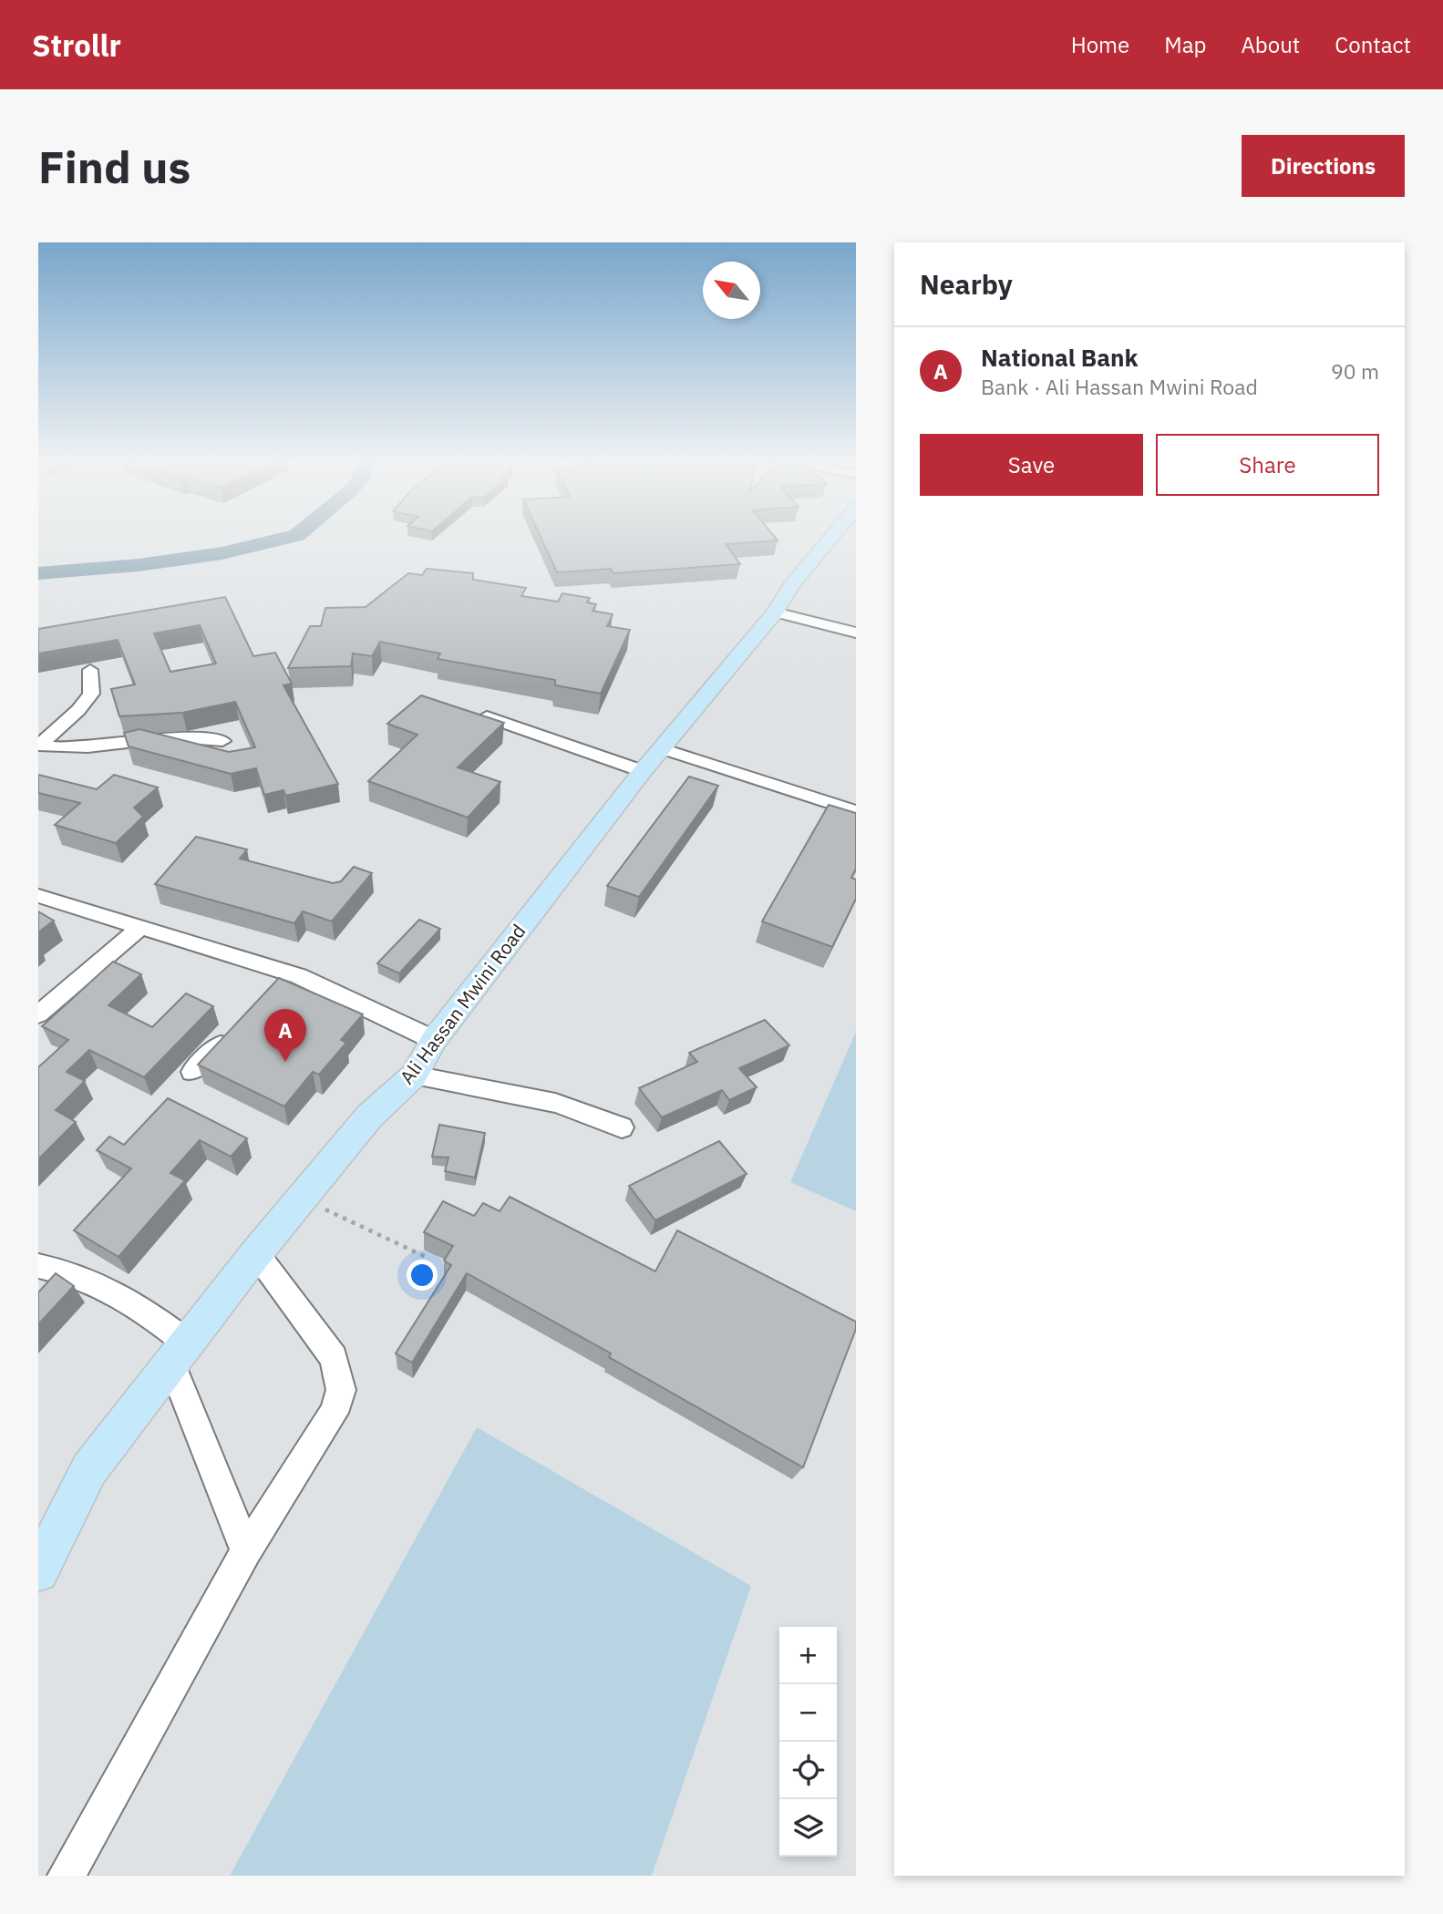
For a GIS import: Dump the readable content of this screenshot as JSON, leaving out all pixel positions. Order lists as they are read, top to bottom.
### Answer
{
  "streets": {
    "main road": ["Ali Hassan Mwini Road"]
  },
  "north": "top left",
  "page": {
    "header": "Strollr",
    "nav": [
      "Home",
      "Map",
      "About",
      "Contact"
    ],
    "buttons": [
      "Directions",
      ["Save", "Share"]
    ],
    "title": "Find us",
    "heading": "Nearby",
    "list": [
      {
        "mark": "A",
        "name": "National Bank",
        "note": "Bank · Ali Hassan Mwini Road",
        "value": "90 m"
      }
    ],
    "pins": "A",
    "map_buttons": ["+", "−"]
  }
}
